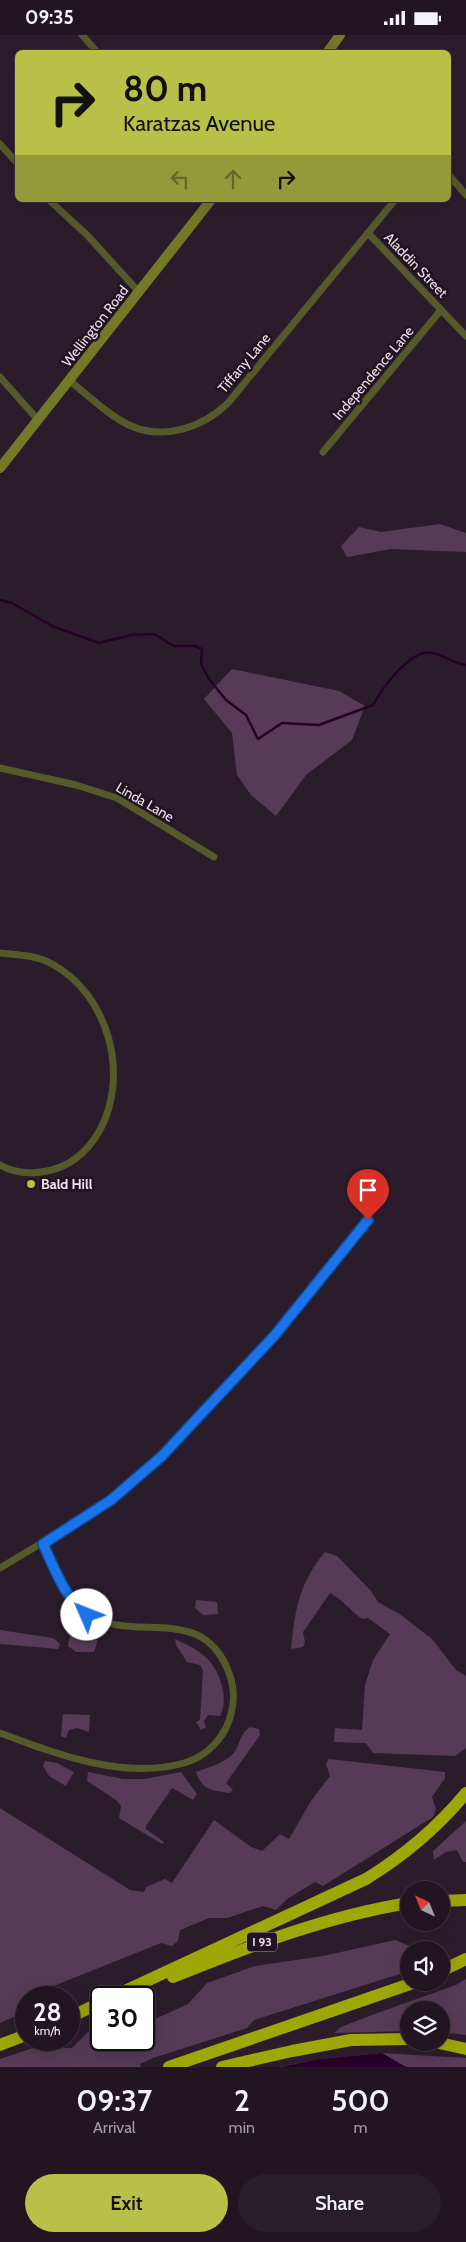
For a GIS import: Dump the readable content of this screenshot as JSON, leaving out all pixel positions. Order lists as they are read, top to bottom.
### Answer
{
  "streets": {
    "highway": ["I 93"],
    "main road": ["Wellington Road"],
    "street": [
      "Aladdin Street",
      "Tiffany Lane",
      "Independence Lane",
      "Linda Lane"
    ]
  },
  "crossings": [
    ["Aladdin Street", "Tiffany Lane"],
    ["Aladdin Street", "Independence Lane"],
    ["Wellington Road", "Tiffany Lane"]
  ],
  "places": ["Bald Hill"],
  "north": "top left",
  "page": {
    "status": "09:35",
    "turn": ["80 m", "Karatzas Avenue"],
    "speed": "28 km/h",
    "limit": "30",
    "eta": [
      "09:37",
      "Arrival",
      "2",
      "min",
      "500",
      "m"
    ],
    "buttons": ["Exit", "Share"]
  }
}
